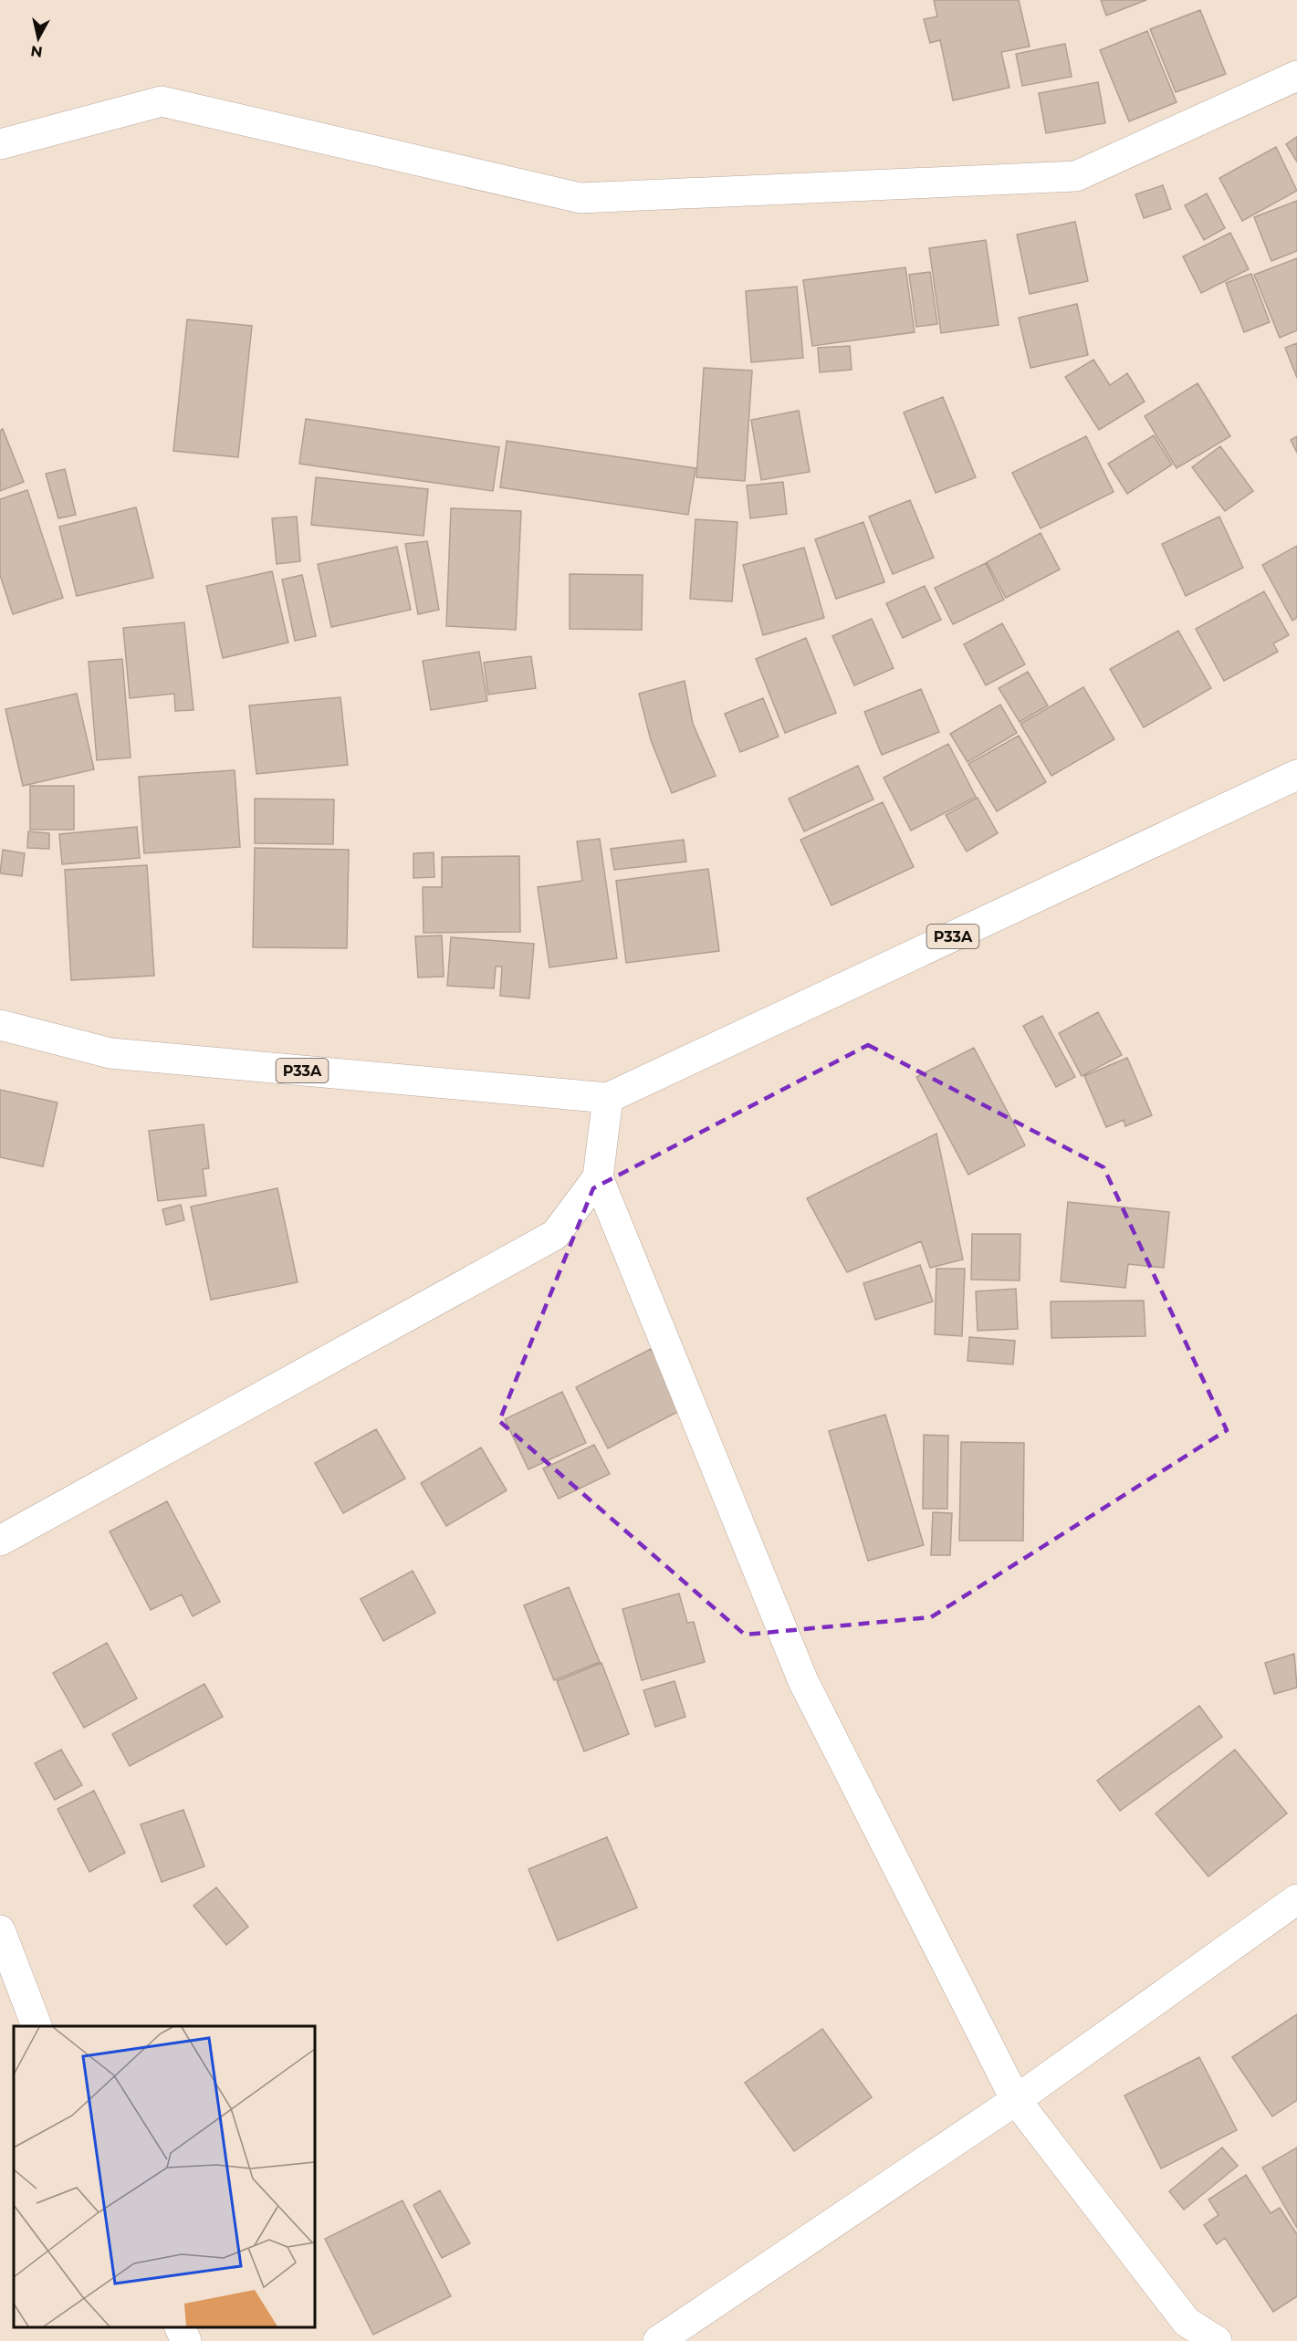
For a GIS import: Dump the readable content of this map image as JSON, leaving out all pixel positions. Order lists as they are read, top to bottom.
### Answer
{
  "streets": {
    "street": ["P33A"]
  },
  "north": "bottom"
}
